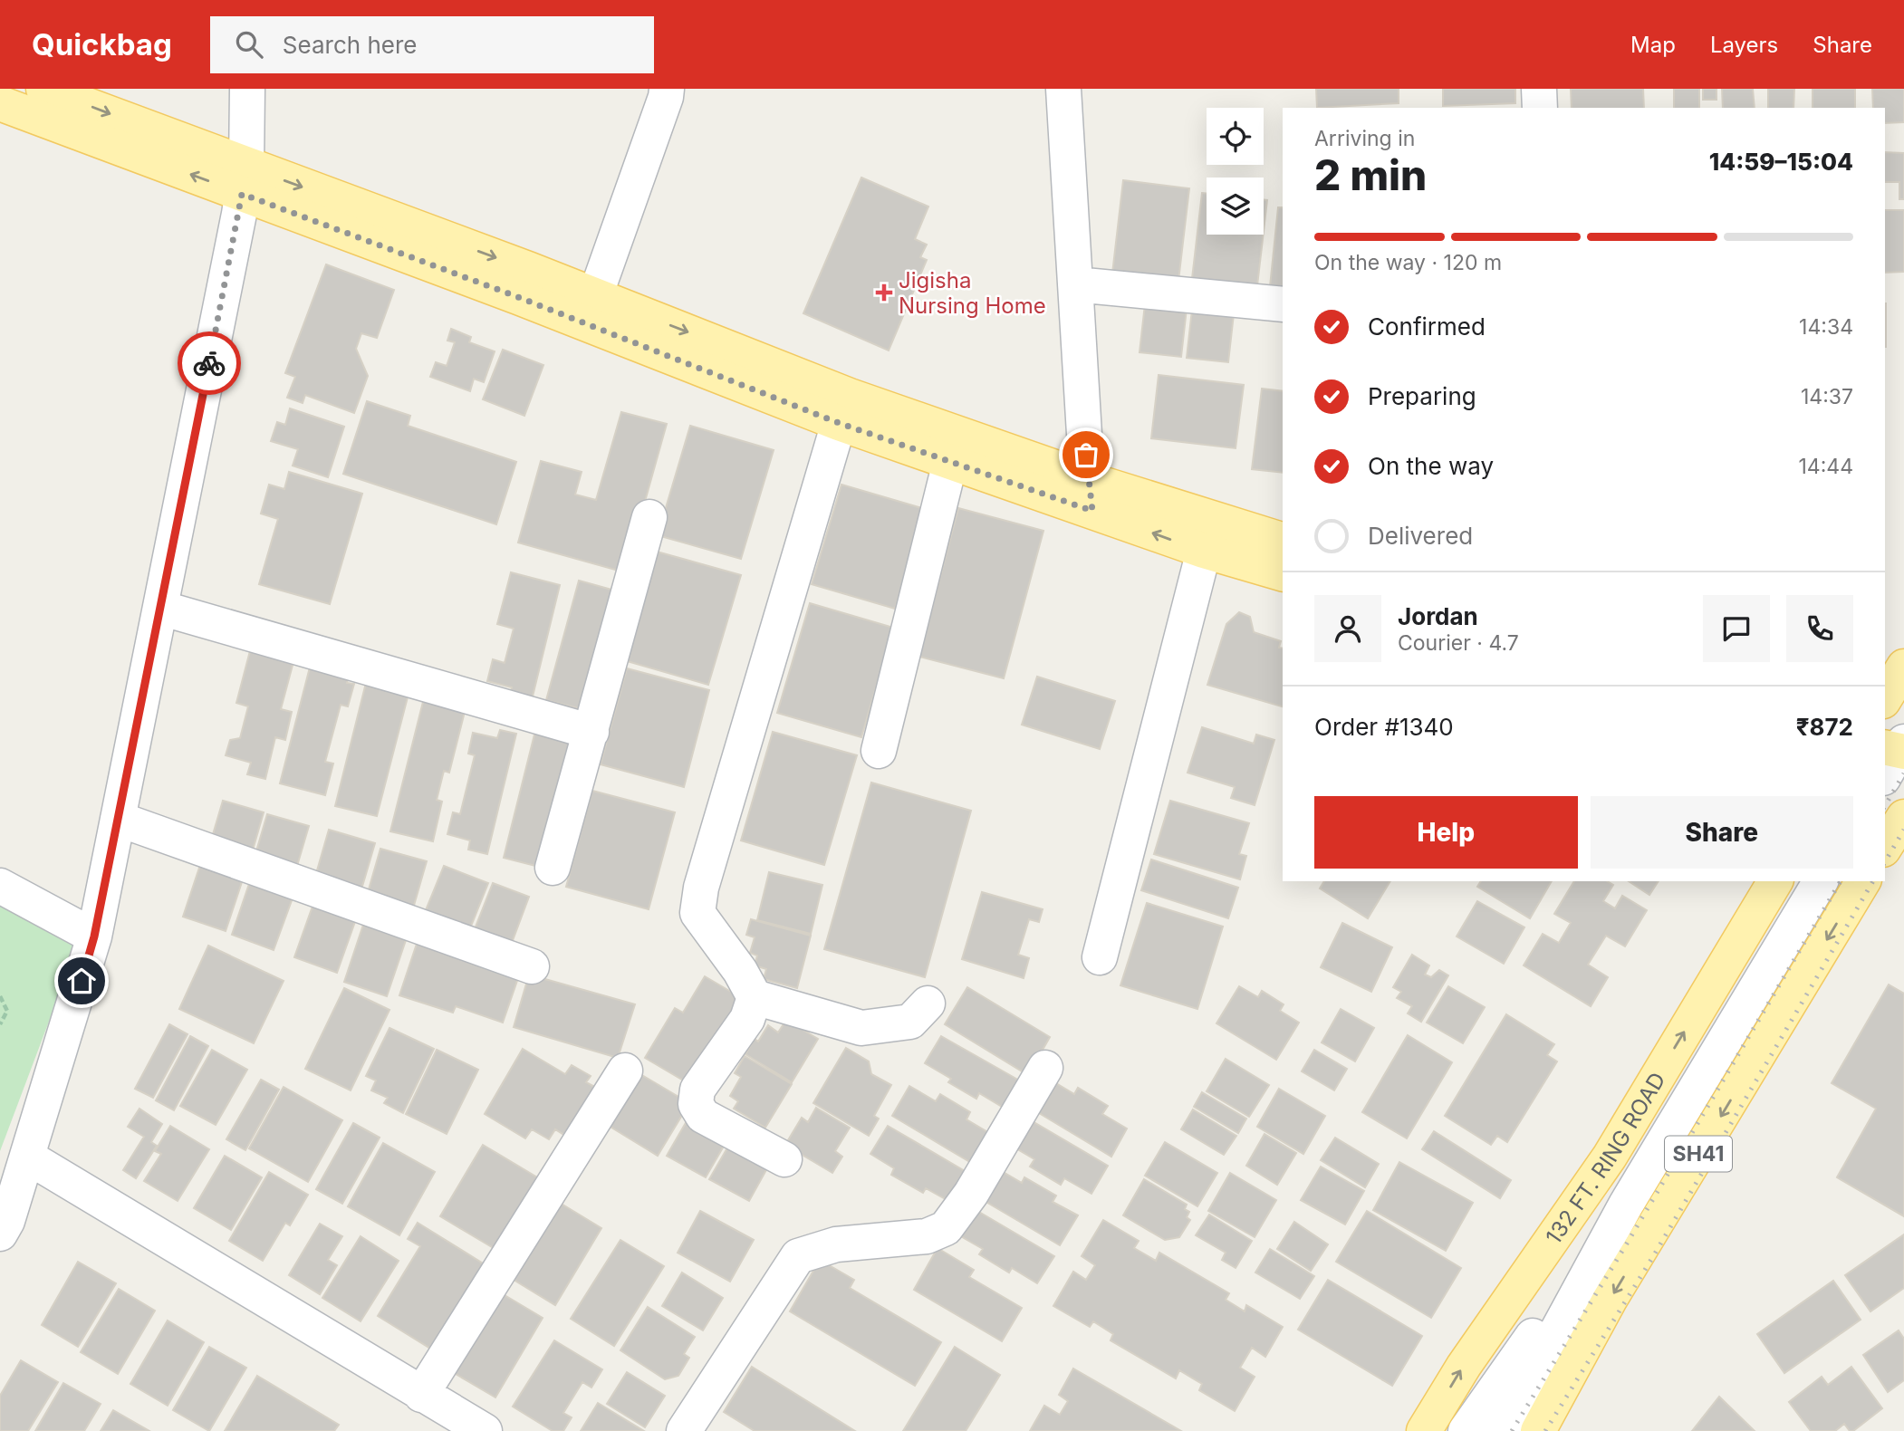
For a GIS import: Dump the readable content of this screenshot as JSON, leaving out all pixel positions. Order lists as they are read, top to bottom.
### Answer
{
  "streets": {
    "main road": ["SH41", "132 FT. RING ROAD"]
  },
  "places": {
    "health": ["Jigisha Nursing Home"]
  },
  "page": {
    "header": "Quickbag",
    "search": "Search here",
    "nav": ["Map", "Layers", "Share"],
    "heading": ["2 min", "Arriving in", "14:59–15:04"],
    "panel": [
      "Jordan",
      "Courier · 4.7",
      "Order #1340",
      "₹872"
    ],
    "bar": "On the way · 120 m",
    "list": [
      ["Confirmed", "14:34"],
      ["Preparing", "14:37"],
      ["On the way", "14:44"],
      "Delivered"
    ],
    "buttons": ["Help", "Share"]
  }
}
